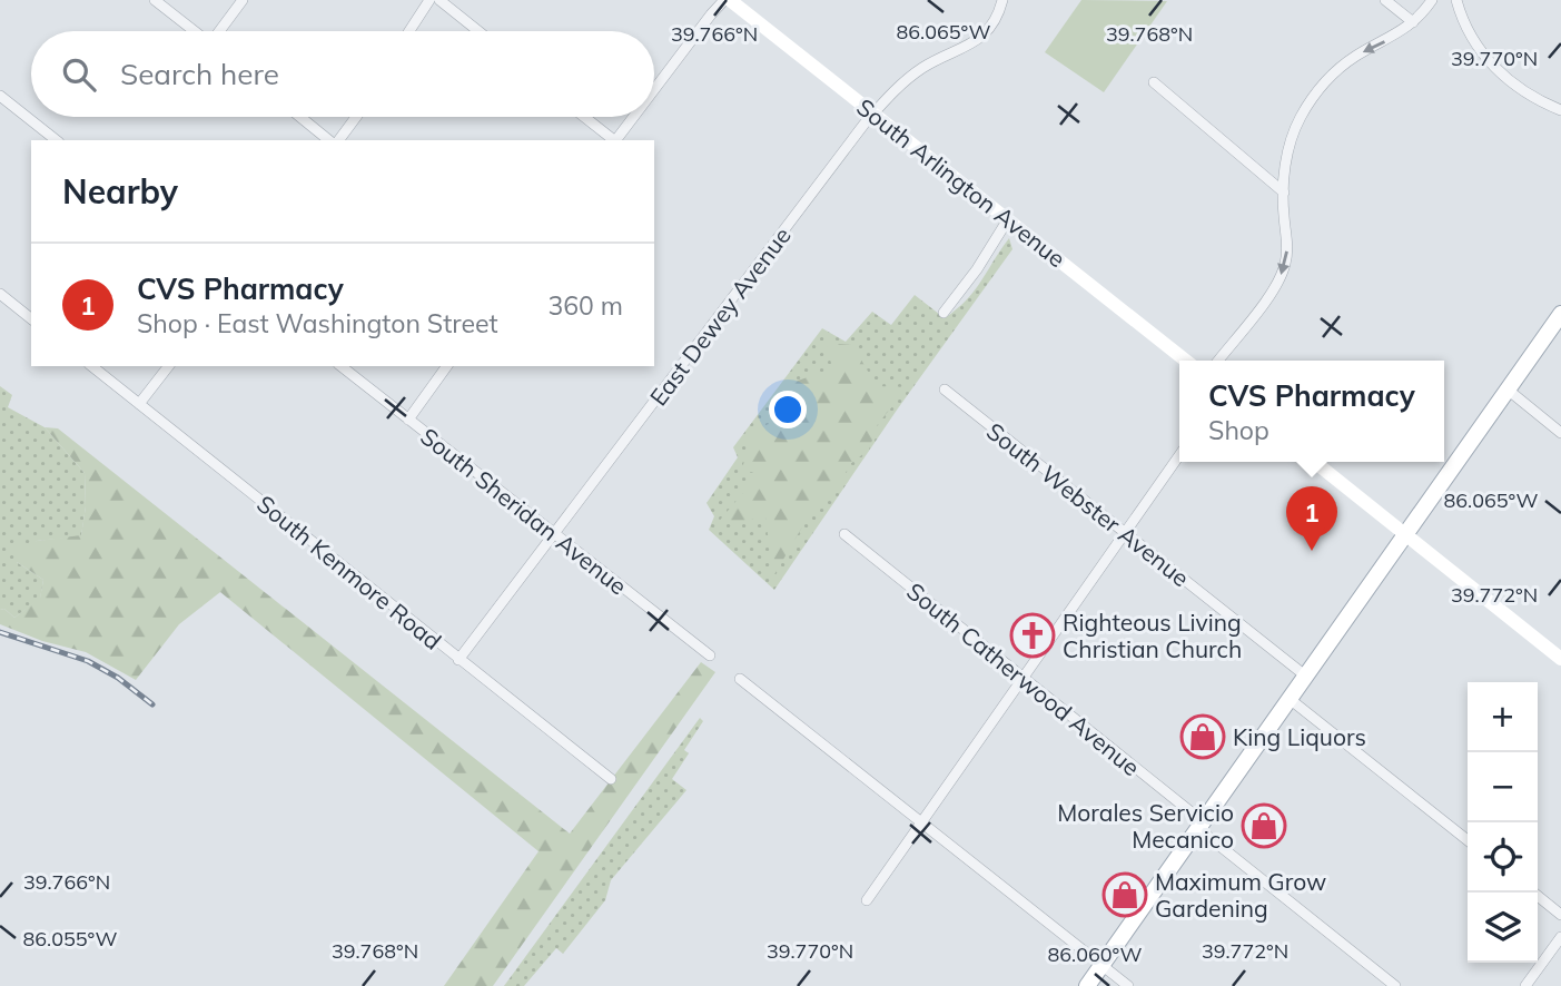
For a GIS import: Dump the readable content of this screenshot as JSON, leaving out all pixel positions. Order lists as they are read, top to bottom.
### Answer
{
  "streets": {
    "main road": ["South Arlington Avenue"],
    "street": [
      "East Dewey Avenue",
      "South Webster Avenue",
      "South Sheridan Avenue",
      "South Kenmore Road",
      "South Catherwood Avenue"
    ]
  },
  "crossings": [
    ["South Arlington Avenue", "East Dewey Avenue"],
    ["East Dewey Avenue", "South Sheridan Avenue"],
    ["East Dewey Avenue", "South Kenmore Road"]
  ],
  "places": {
    "church": ["Righteous Living Christian Church"],
    "shop": ["King Liquors", "Morales Servicio Mecanico", "Maximum Grow Gardening"]
  },
  "page": {
    "search": "Search here",
    "heading": "Nearby",
    "list": [
      {
        "mark": "1",
        "name": "CVS Pharmacy",
        "note": "Shop · East Washington Street",
        "value": "360 m"
      }
    ],
    "popup": ["CVS Pharmacy", "Shop"],
    "pins": "1",
    "map_buttons": ["+", "−"]
  },
  "coordinates": [
    "86.065°W",
    "39.766°N",
    "39.768°N",
    "39.770°N",
    "39.772°N",
    "86.055°W",
    "86.060°W"
  ]
}
